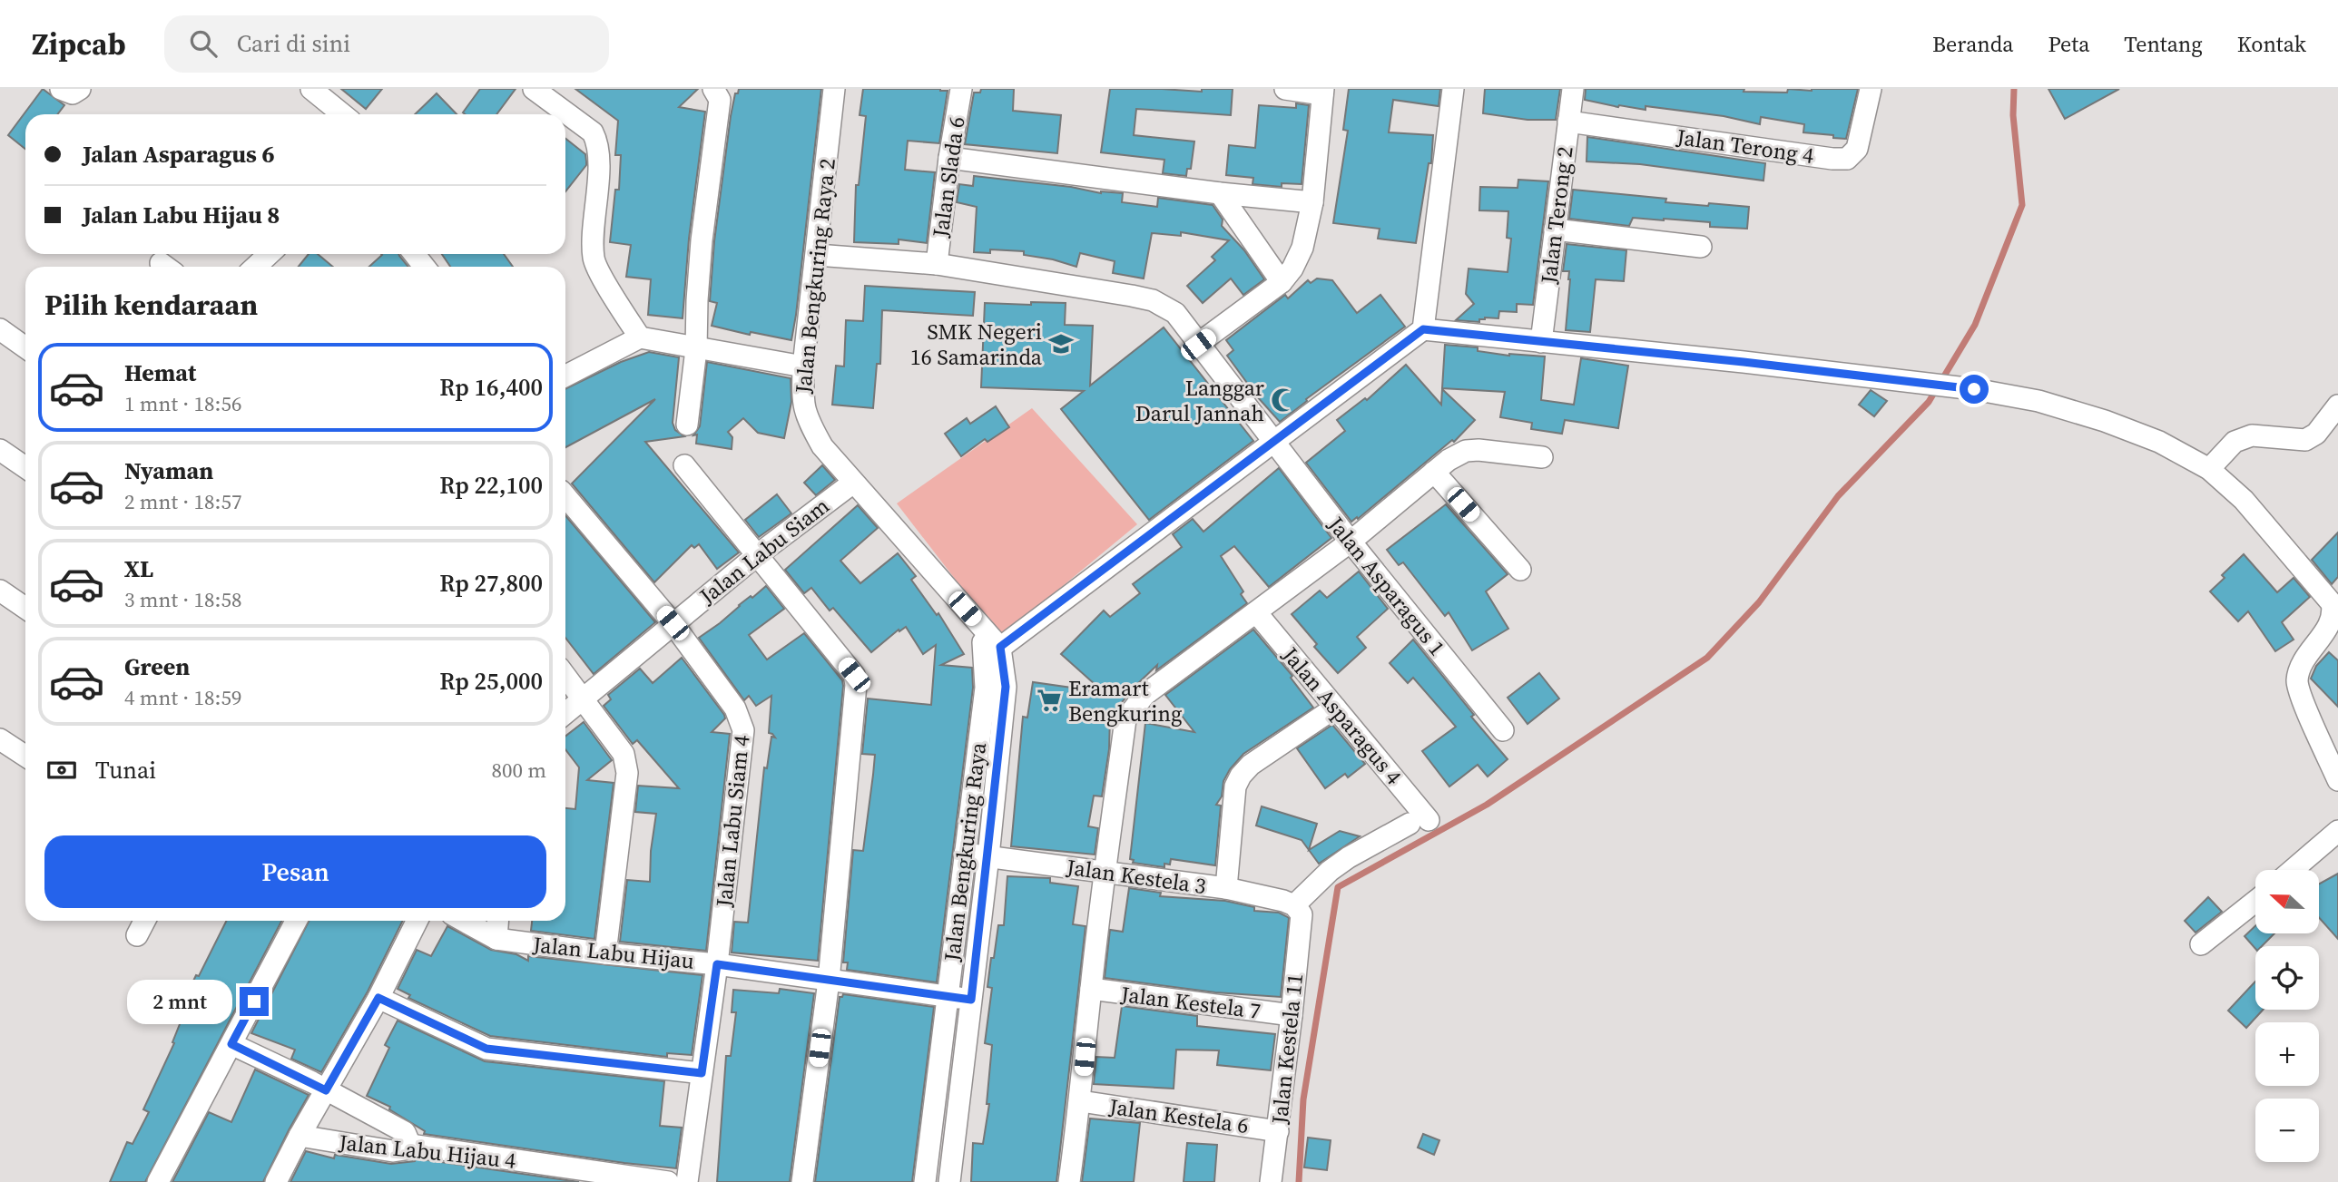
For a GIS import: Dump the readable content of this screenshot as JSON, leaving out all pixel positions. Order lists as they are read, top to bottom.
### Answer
{
  "streets": {
    "street": [
      "Jalan Terong 4",
      "Jalan Slada 6",
      "Jalan Terong 2",
      "Jalan Bengkuring Raya 2",
      "Jalan Labu Siam",
      "Jalan Asparagus 1",
      "Jalan Asparagus 4",
      "Jalan Labu Siam 4",
      "Jalan Bengkuring Raya",
      "Jalan Kestela 3",
      "Jalan Labu Hijau",
      "Jalan Kestela 7",
      "Jalan Kestela 11",
      "Jalan Kestela 6",
      "Jalan Labu Hijau 4"
    ]
  },
  "crossings": [
    ["Jalan Terong 4", "Jalan Terong 2"],
    ["Jalan Slada 6", "Jalan Asparagus 1"],
    ["Jalan Bengkuring Raya 2", "Jalan Labu Siam"],
    ["Jalan Bengkuring Raya 2", "Jalan Asparagus 1"],
    ["Jalan Bengkuring Raya 2", "Jalan Bengkuring Raya"],
    ["Jalan Labu Siam", "Jalan Labu Siam 4"],
    ["Jalan Asparagus 4", "Jalan Kestela 3"],
    ["Jalan Asparagus 4", "Jalan Kestela 11"],
    ["Jalan Labu Siam 4", "Jalan Labu Hijau"],
    ["Jalan Bengkuring Raya", "Jalan Kestela 3"],
    ["Jalan Bengkuring Raya", "Jalan Labu Hijau"],
    ["Jalan Kestela 3", "Jalan Kestela 11"],
    ["Jalan Kestela 7", "Jalan Kestela 11"],
    ["Jalan Kestela 11", "Jalan Kestela 6"]
  ],
  "places": {
    "school or university": ["SMK Negeri 16 Samarinda"],
    "mosque": ["Langgar Darul Jannah"],
    "supermarket": ["Eramart Bengkuring"]
  },
  "north": "left",
  "page": {
    "header": "Zipcab",
    "search": "Cari di sini",
    "nav": [
      "Beranda",
      "Peta",
      "Tentang",
      "Kontak"
    ],
    "banner": ["Jalan Asparagus 6", "Jalan Labu Hijau 8"],
    "heading": "Pilih kendaraan",
    "list": [
      {
        "name": "Hemat",
        "note": "1 mnt · 18:56",
        "value": "Rp 16,400"
      },
      {
        "name": "Nyaman",
        "note": "2 mnt · 18:57",
        "value": "Rp 22,100"
      },
      {
        "name": "XL",
        "note": "3 mnt · 18:58",
        "value": "Rp 27,800"
      },
      {
        "name": "Green",
        "note": "4 mnt · 18:59",
        "value": "Rp 25,000"
      }
    ],
    "pay": ["Tunai", "800 m"],
    "buttons": "Pesan",
    "map_buttons": ["+", "−"],
    "bubble": "2 mnt"
  }
}
